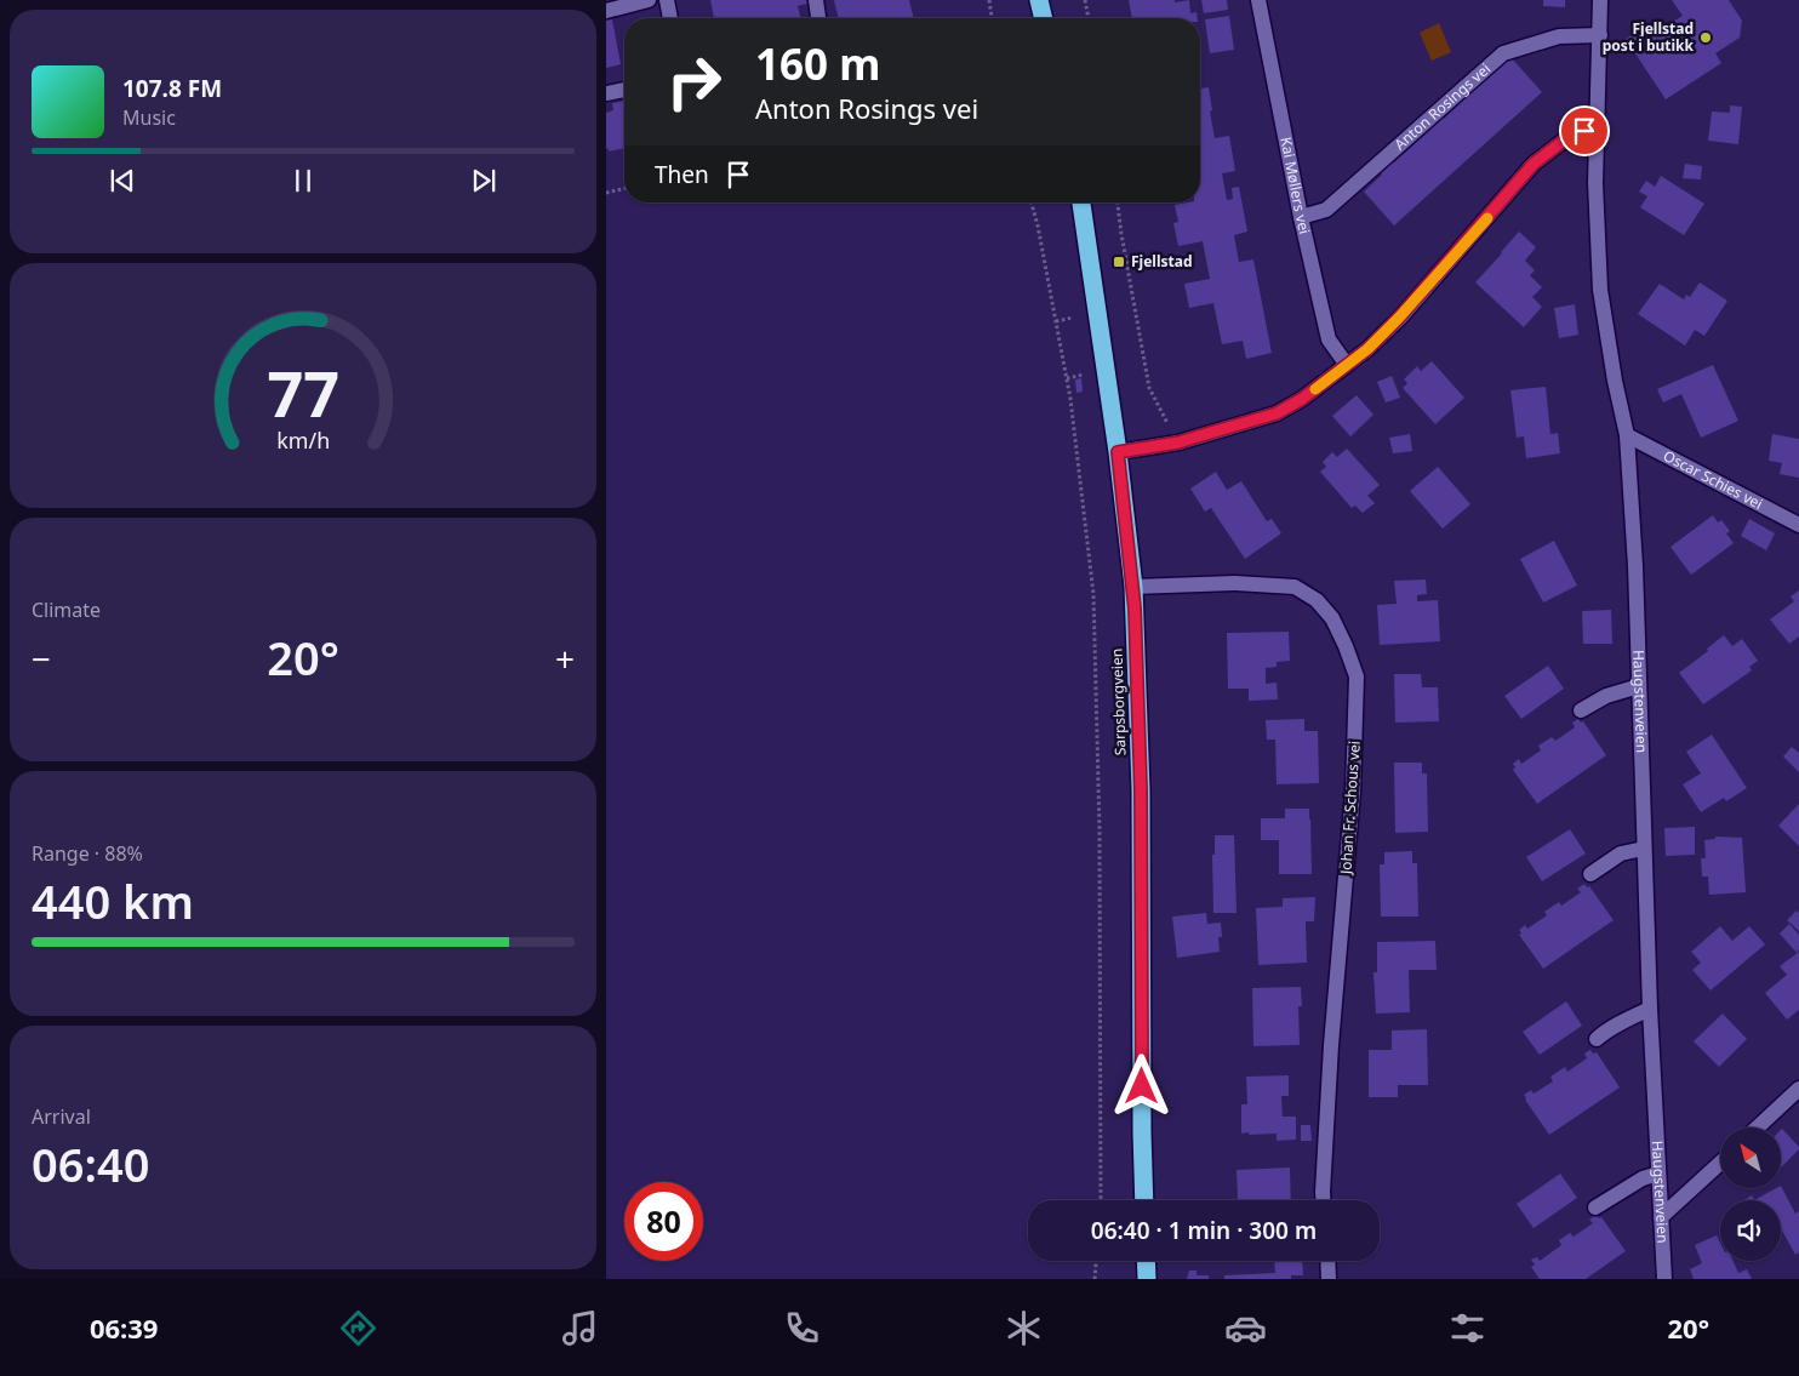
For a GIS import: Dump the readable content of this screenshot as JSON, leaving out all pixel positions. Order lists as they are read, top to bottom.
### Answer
{
  "streets": {
    "highway": ["Sarpsborgveien"],
    "street": [
      "Anton Rosings vei",
      "Kai Møllers vei",
      "Oscar Schies vei",
      "Haugstenveien",
      "Johan Fr. Schous vei"
    ]
  },
  "crossings": [
    ["Anton Rosings vei", "Kai Møllers vei"],
    ["Oscar Schies vei", "Haugstenveien"],
    ["Sarpsborgveien", "Johan Fr. Schous vei"]
  ],
  "places": {
    "other": ["Fjellstad post i butikk"],
    "transit": ["Fjellstad"]
  },
  "north": "top left",
  "page": {
    "turn": ["160 m", "Anton Rosings vei"],
    "song": ["107.8 FM", "Music"],
    "then": "Then",
    "tile": [
      "Climate",
      ["Range · 88%", "440 km"],
      ["Arrival", "06:40"]
    ],
    "heat": ["−", "20°", "+"],
    "limit": "80",
    "trip": "06:40 · 1 min · 300 m",
    "tabs": ["06:39", "20°"],
    "gauge": ["77", "km/h"]
  }
}
